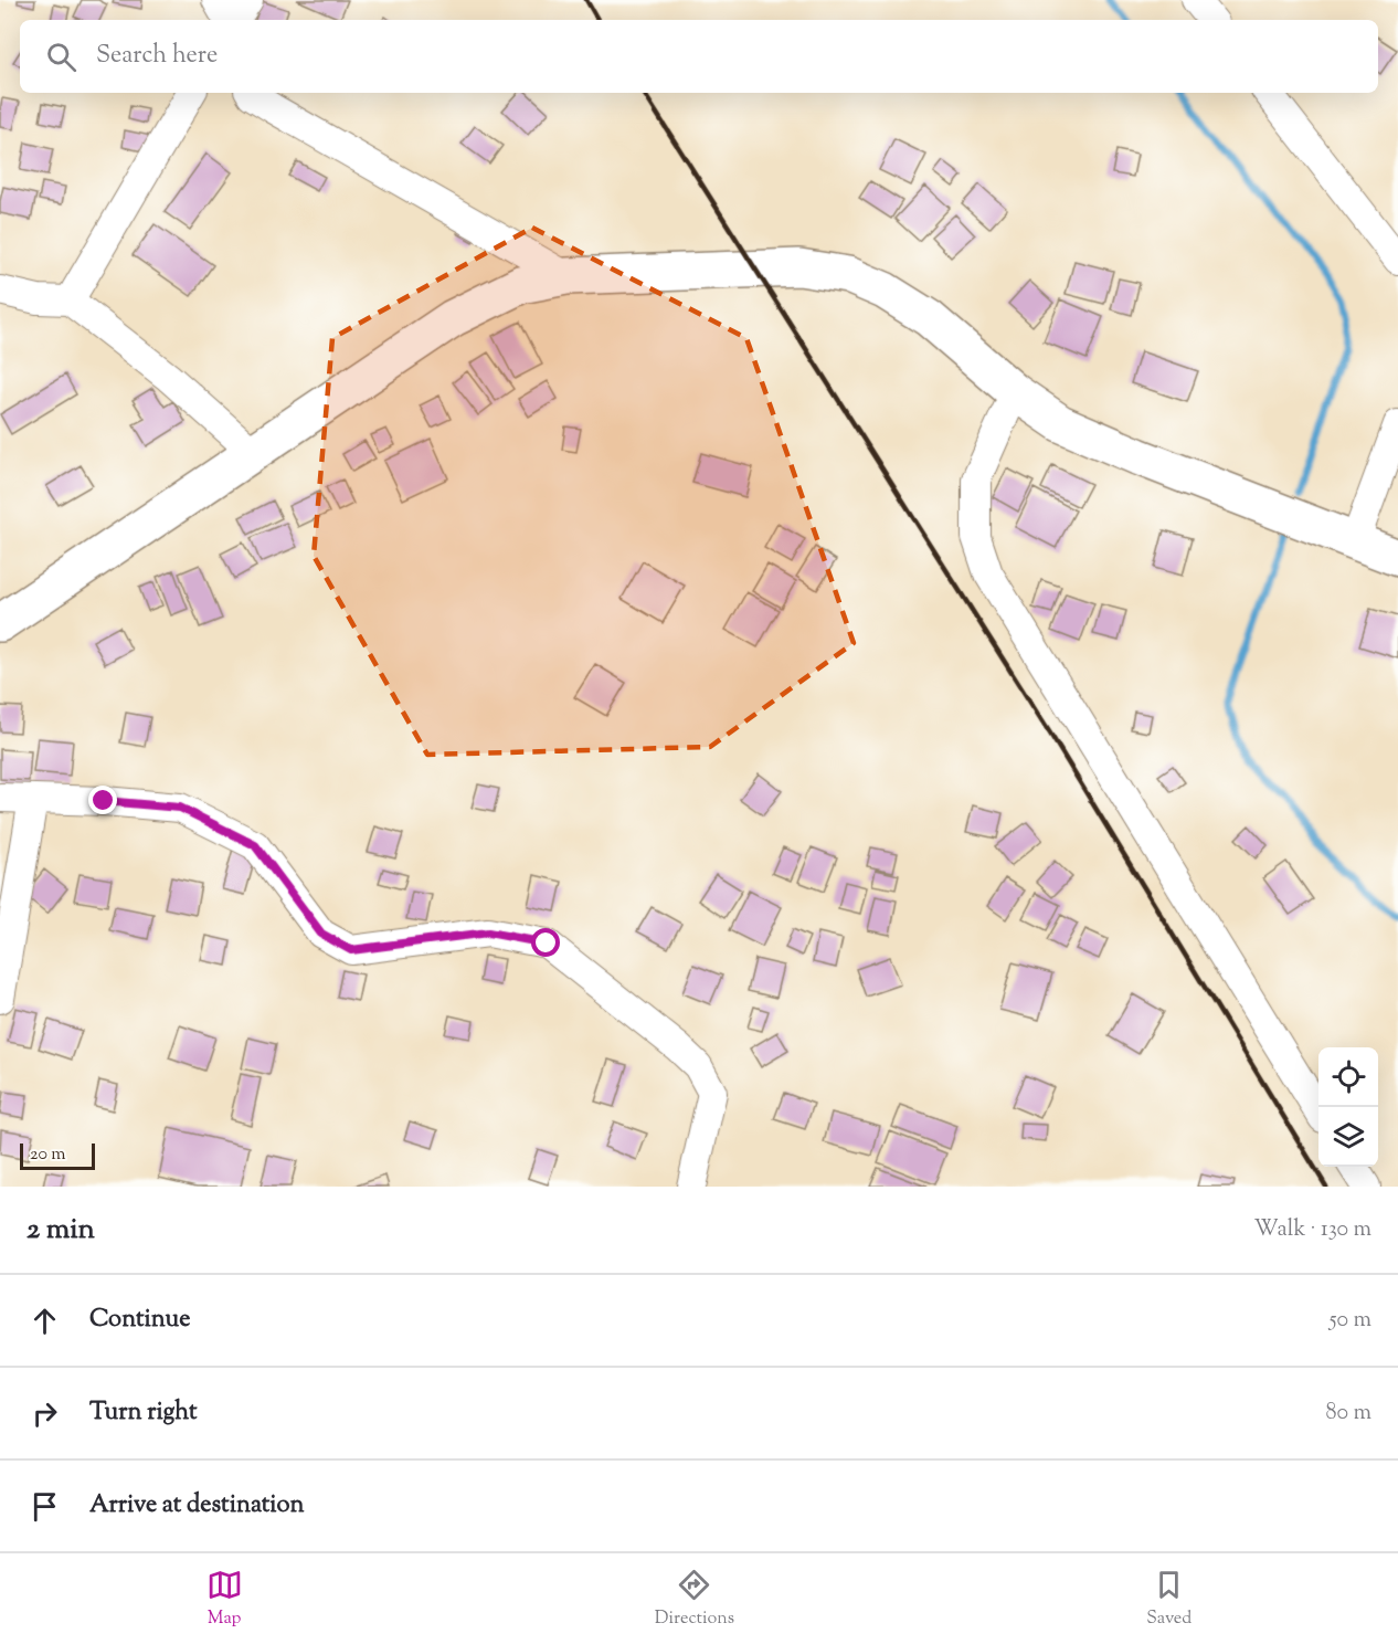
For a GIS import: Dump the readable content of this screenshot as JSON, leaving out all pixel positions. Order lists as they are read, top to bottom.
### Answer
{
  "scale_bar": "20 m",
  "page": {
    "search": "Search here",
    "scale": "20 m",
    "heading": ["2 min", "Walk · 130 m"],
    "list": [
      ["Continue", "50 m"],
      ["Turn right", "80 m"],
      "Arrive at destination"
    ],
    "nav": ["Map", "Directions", "Saved"]
  }
}
